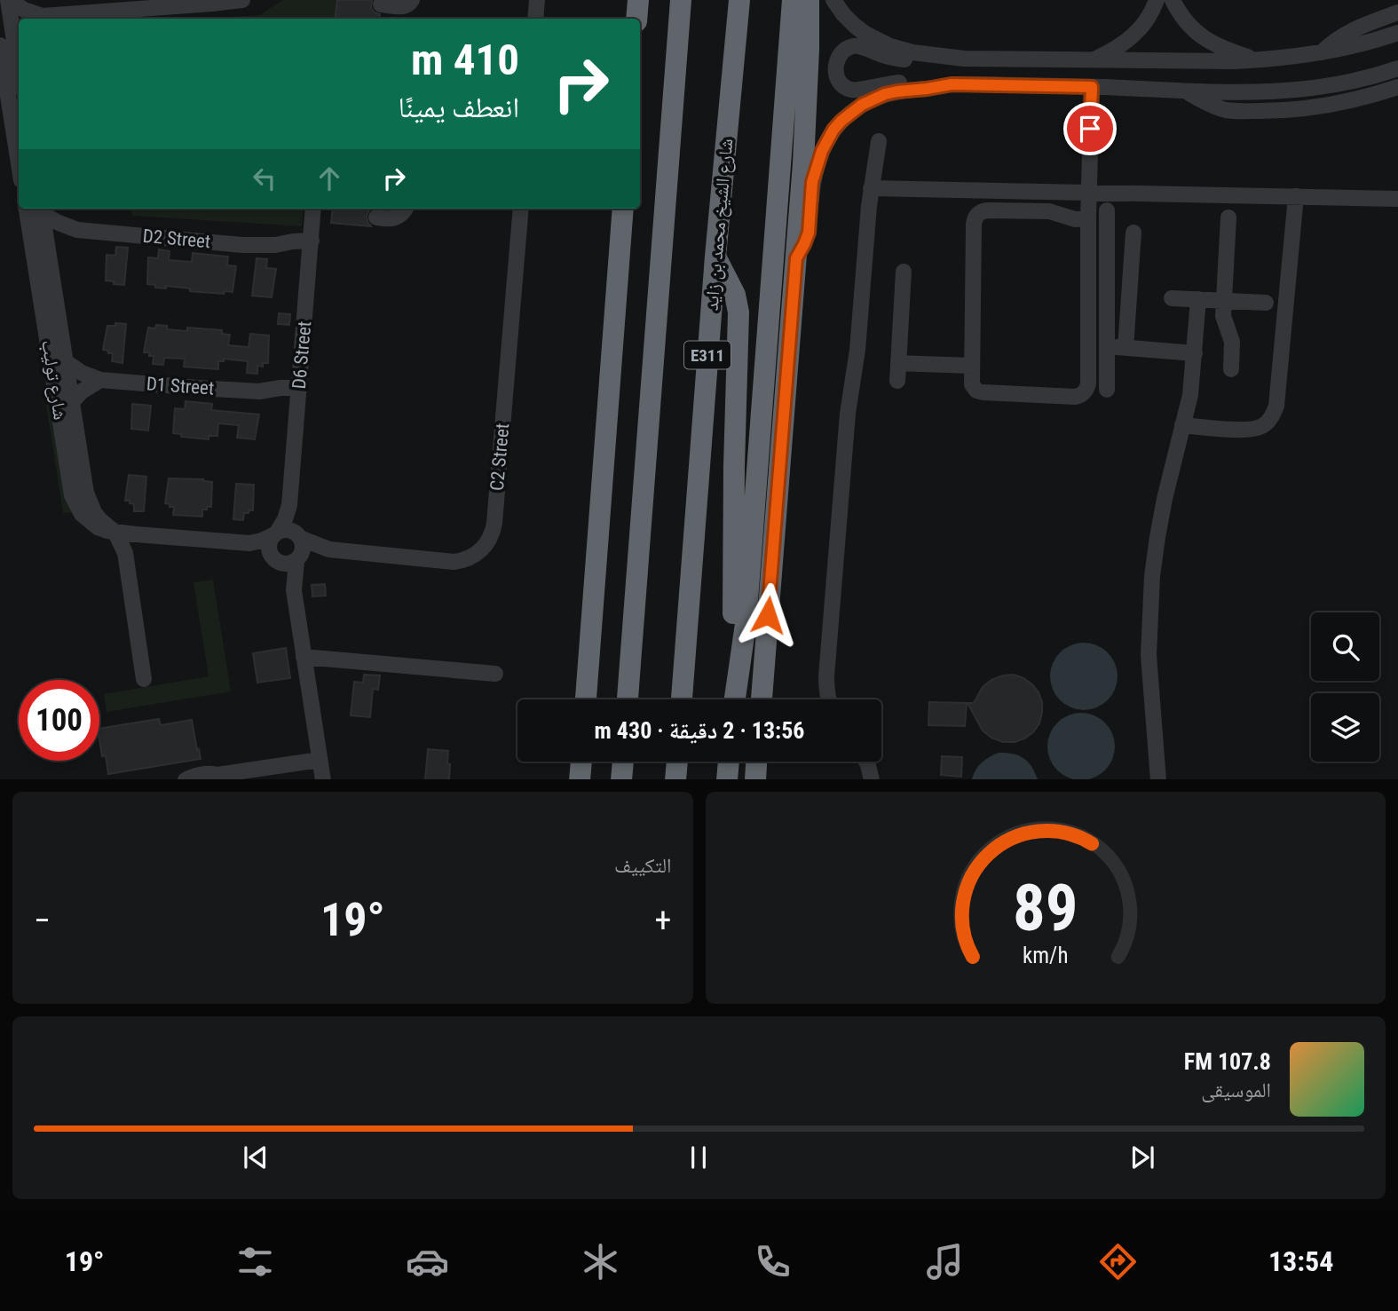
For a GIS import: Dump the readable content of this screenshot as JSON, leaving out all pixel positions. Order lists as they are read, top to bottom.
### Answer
{
  "streets": {
    "highway": ["شارع الشيخ محمد بن زايد", "E311"],
    "street": [
      "D2 Street",
      "D6 Street",
      "شارع توليب",
      "D1 Street",
      "C2 Street"
    ]
  },
  "crossings": [
    ["D2 Street", "D6 Street"],
    ["D2 Street", "شارع توليب"],
    ["D6 Street", "شارع توليب"],
    ["D6 Street", "D1 Street"],
    ["D6 Street", "C2 Street"],
    ["شارع توليب", "D1 Street"],
    ["شارع توليب", "C2 Street"]
  ],
  "page": {
    "turn": ["410 m", "انعطف يمينًا"],
    "limit": "100",
    "trip": "13:56 · 2 دقيقة · 430 m",
    "tile": "التكييف",
    "heat": ["−", "19°", "+"],
    "song": ["107.8 FM", "الموسيقى"],
    "tabs": ["13:54", "19°"],
    "gauge": ["89", "km/h"]
  }
}
